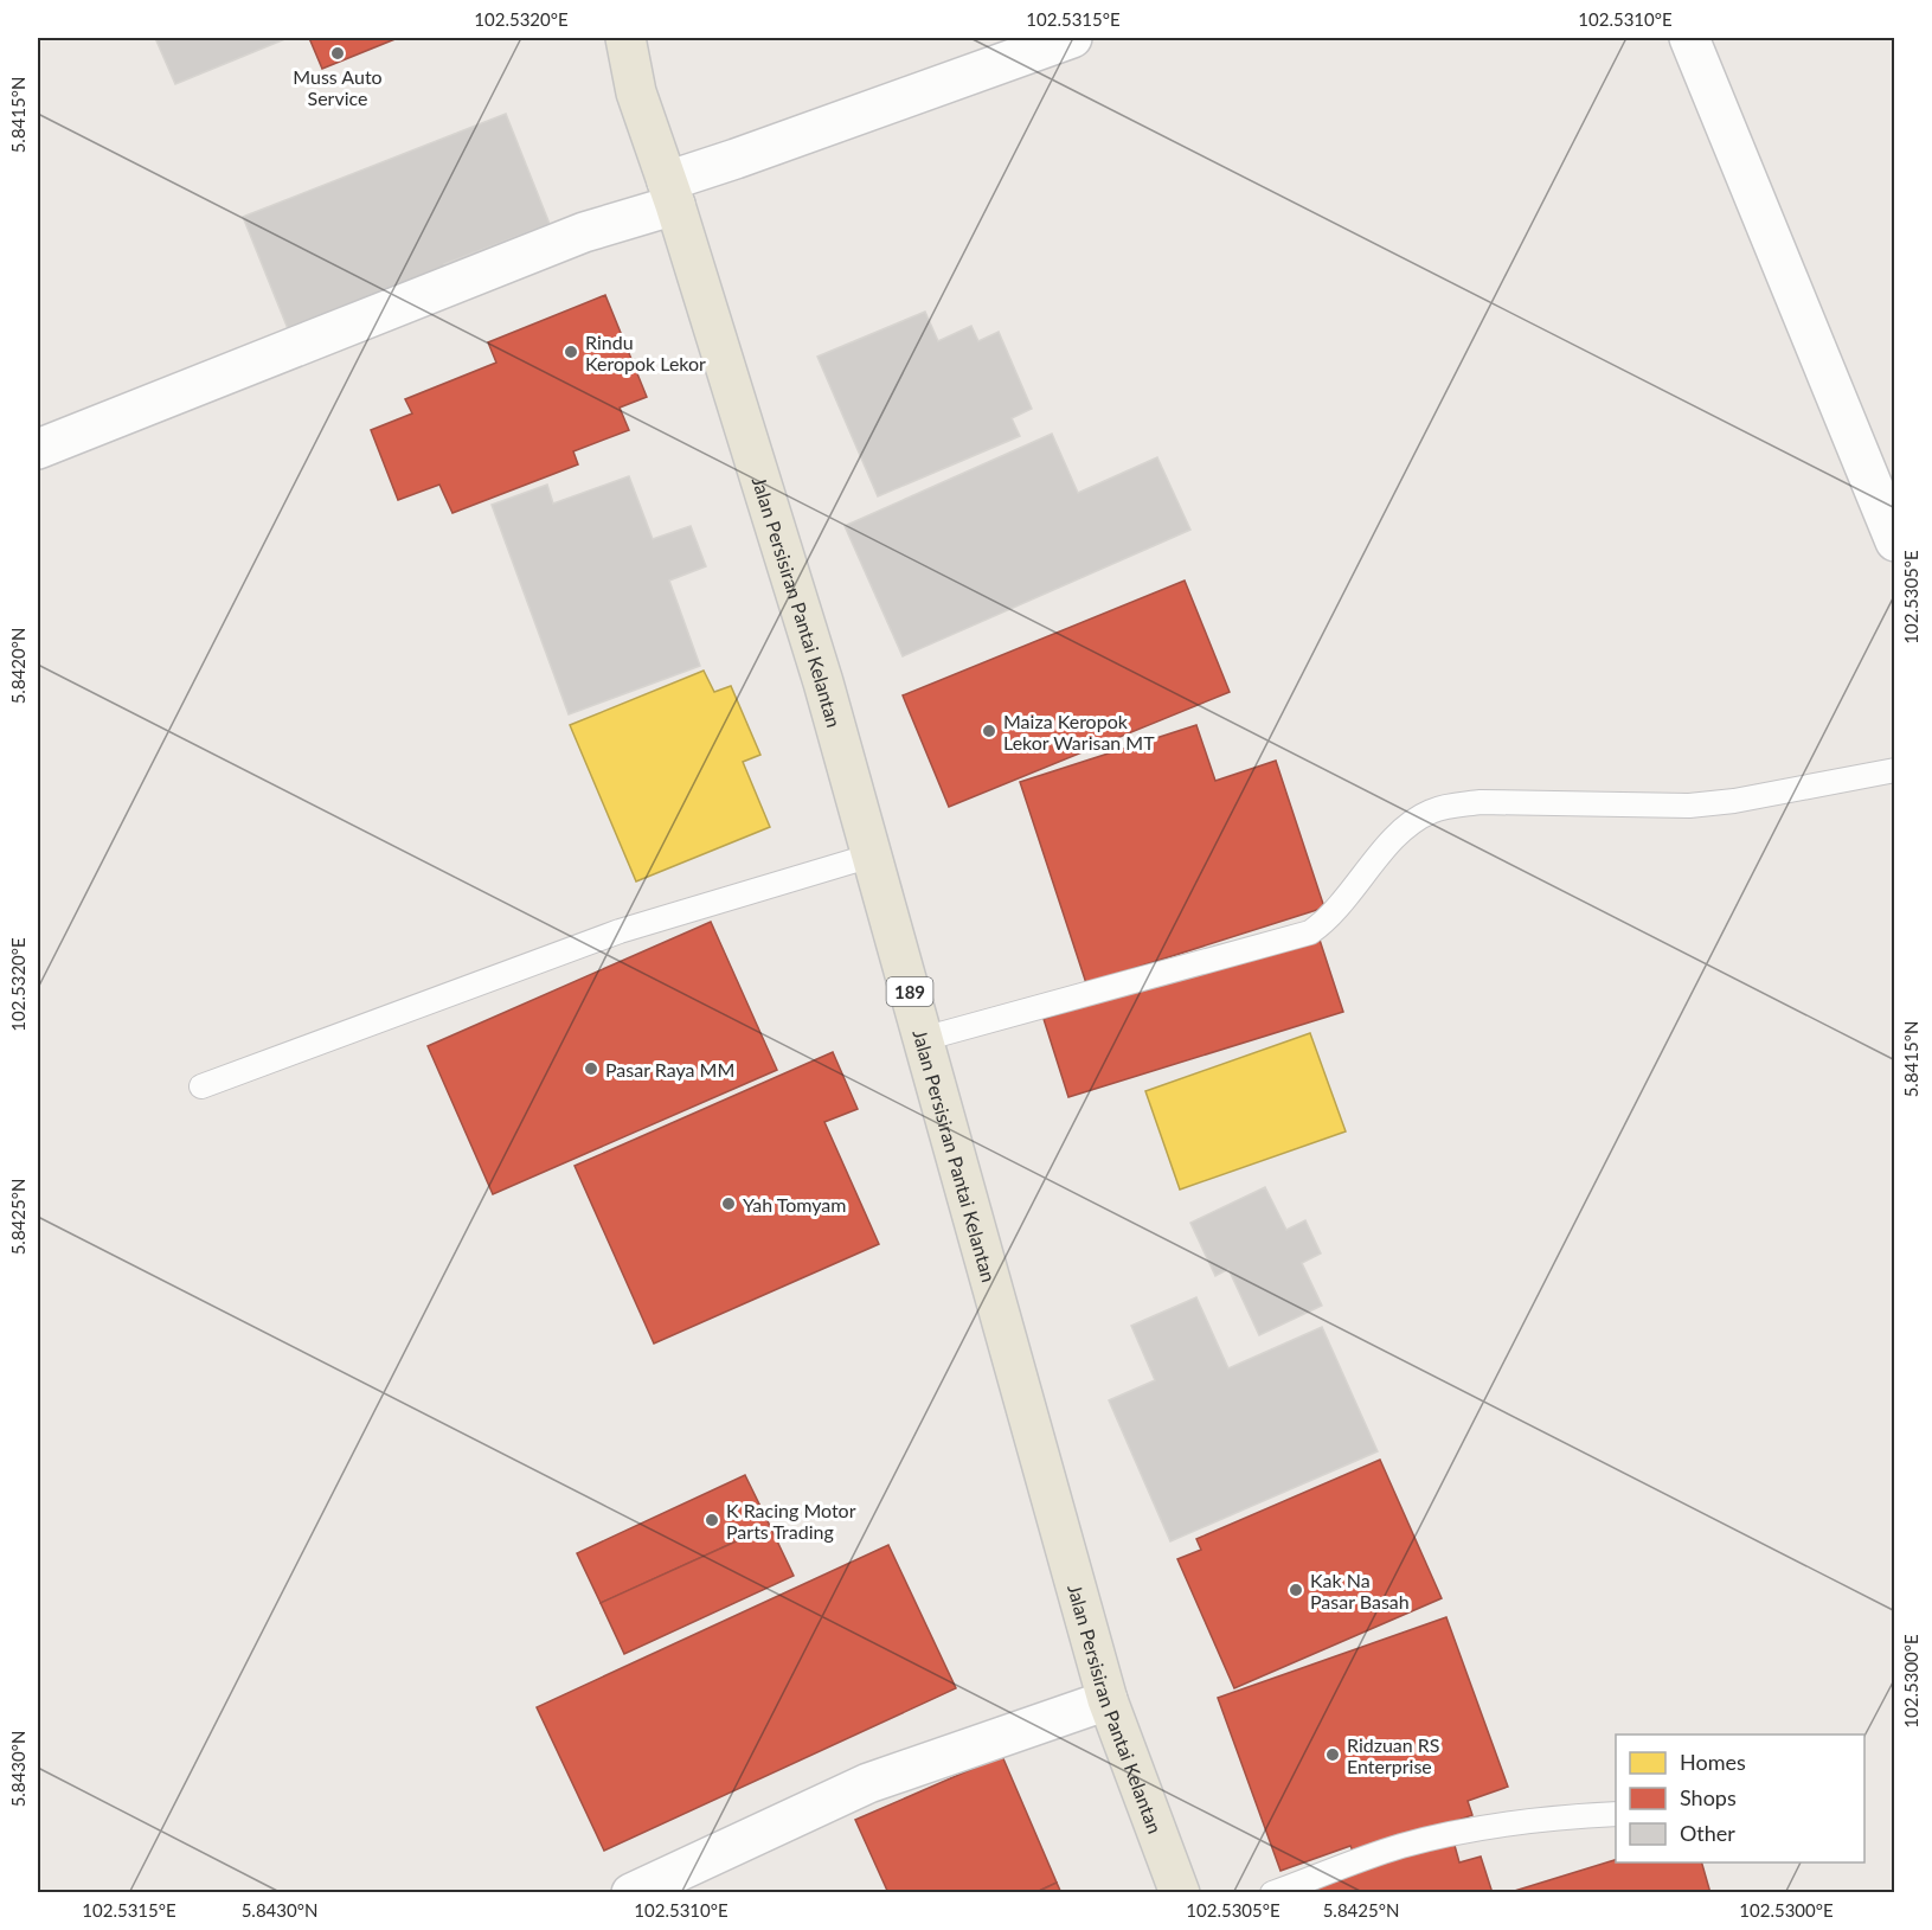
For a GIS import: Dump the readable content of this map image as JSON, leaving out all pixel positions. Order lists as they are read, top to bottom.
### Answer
{
  "streets": {
    "main road": ["Jalan Persisiran Pantai Kelantan", "189"]
  },
  "crossings": [
    ["Jalan Persisiran Pantai Kelantan", "189"]
  ],
  "places": [
    "Muss Auto Service",
    "Rindu Keropok Lekor",
    "Maiza Keropok Lekor Warisan MT",
    "Pasar Raya MM",
    "Yah Tomyam",
    "K Racing Motor Parts Trading",
    "Kak Na Pasar Basah",
    "Ridzuan RS Enterprise"
  ],
  "legend": ["Homes", "Shops", "Other"],
  "coordinates": [
    "102.5320°E",
    "102.5315°E",
    "102.5310°E",
    "5.8415°N",
    "102.5305°E",
    "5.8420°N",
    "5.8425°N",
    "102.5300°E",
    "5.8430°N"
  ]
}
